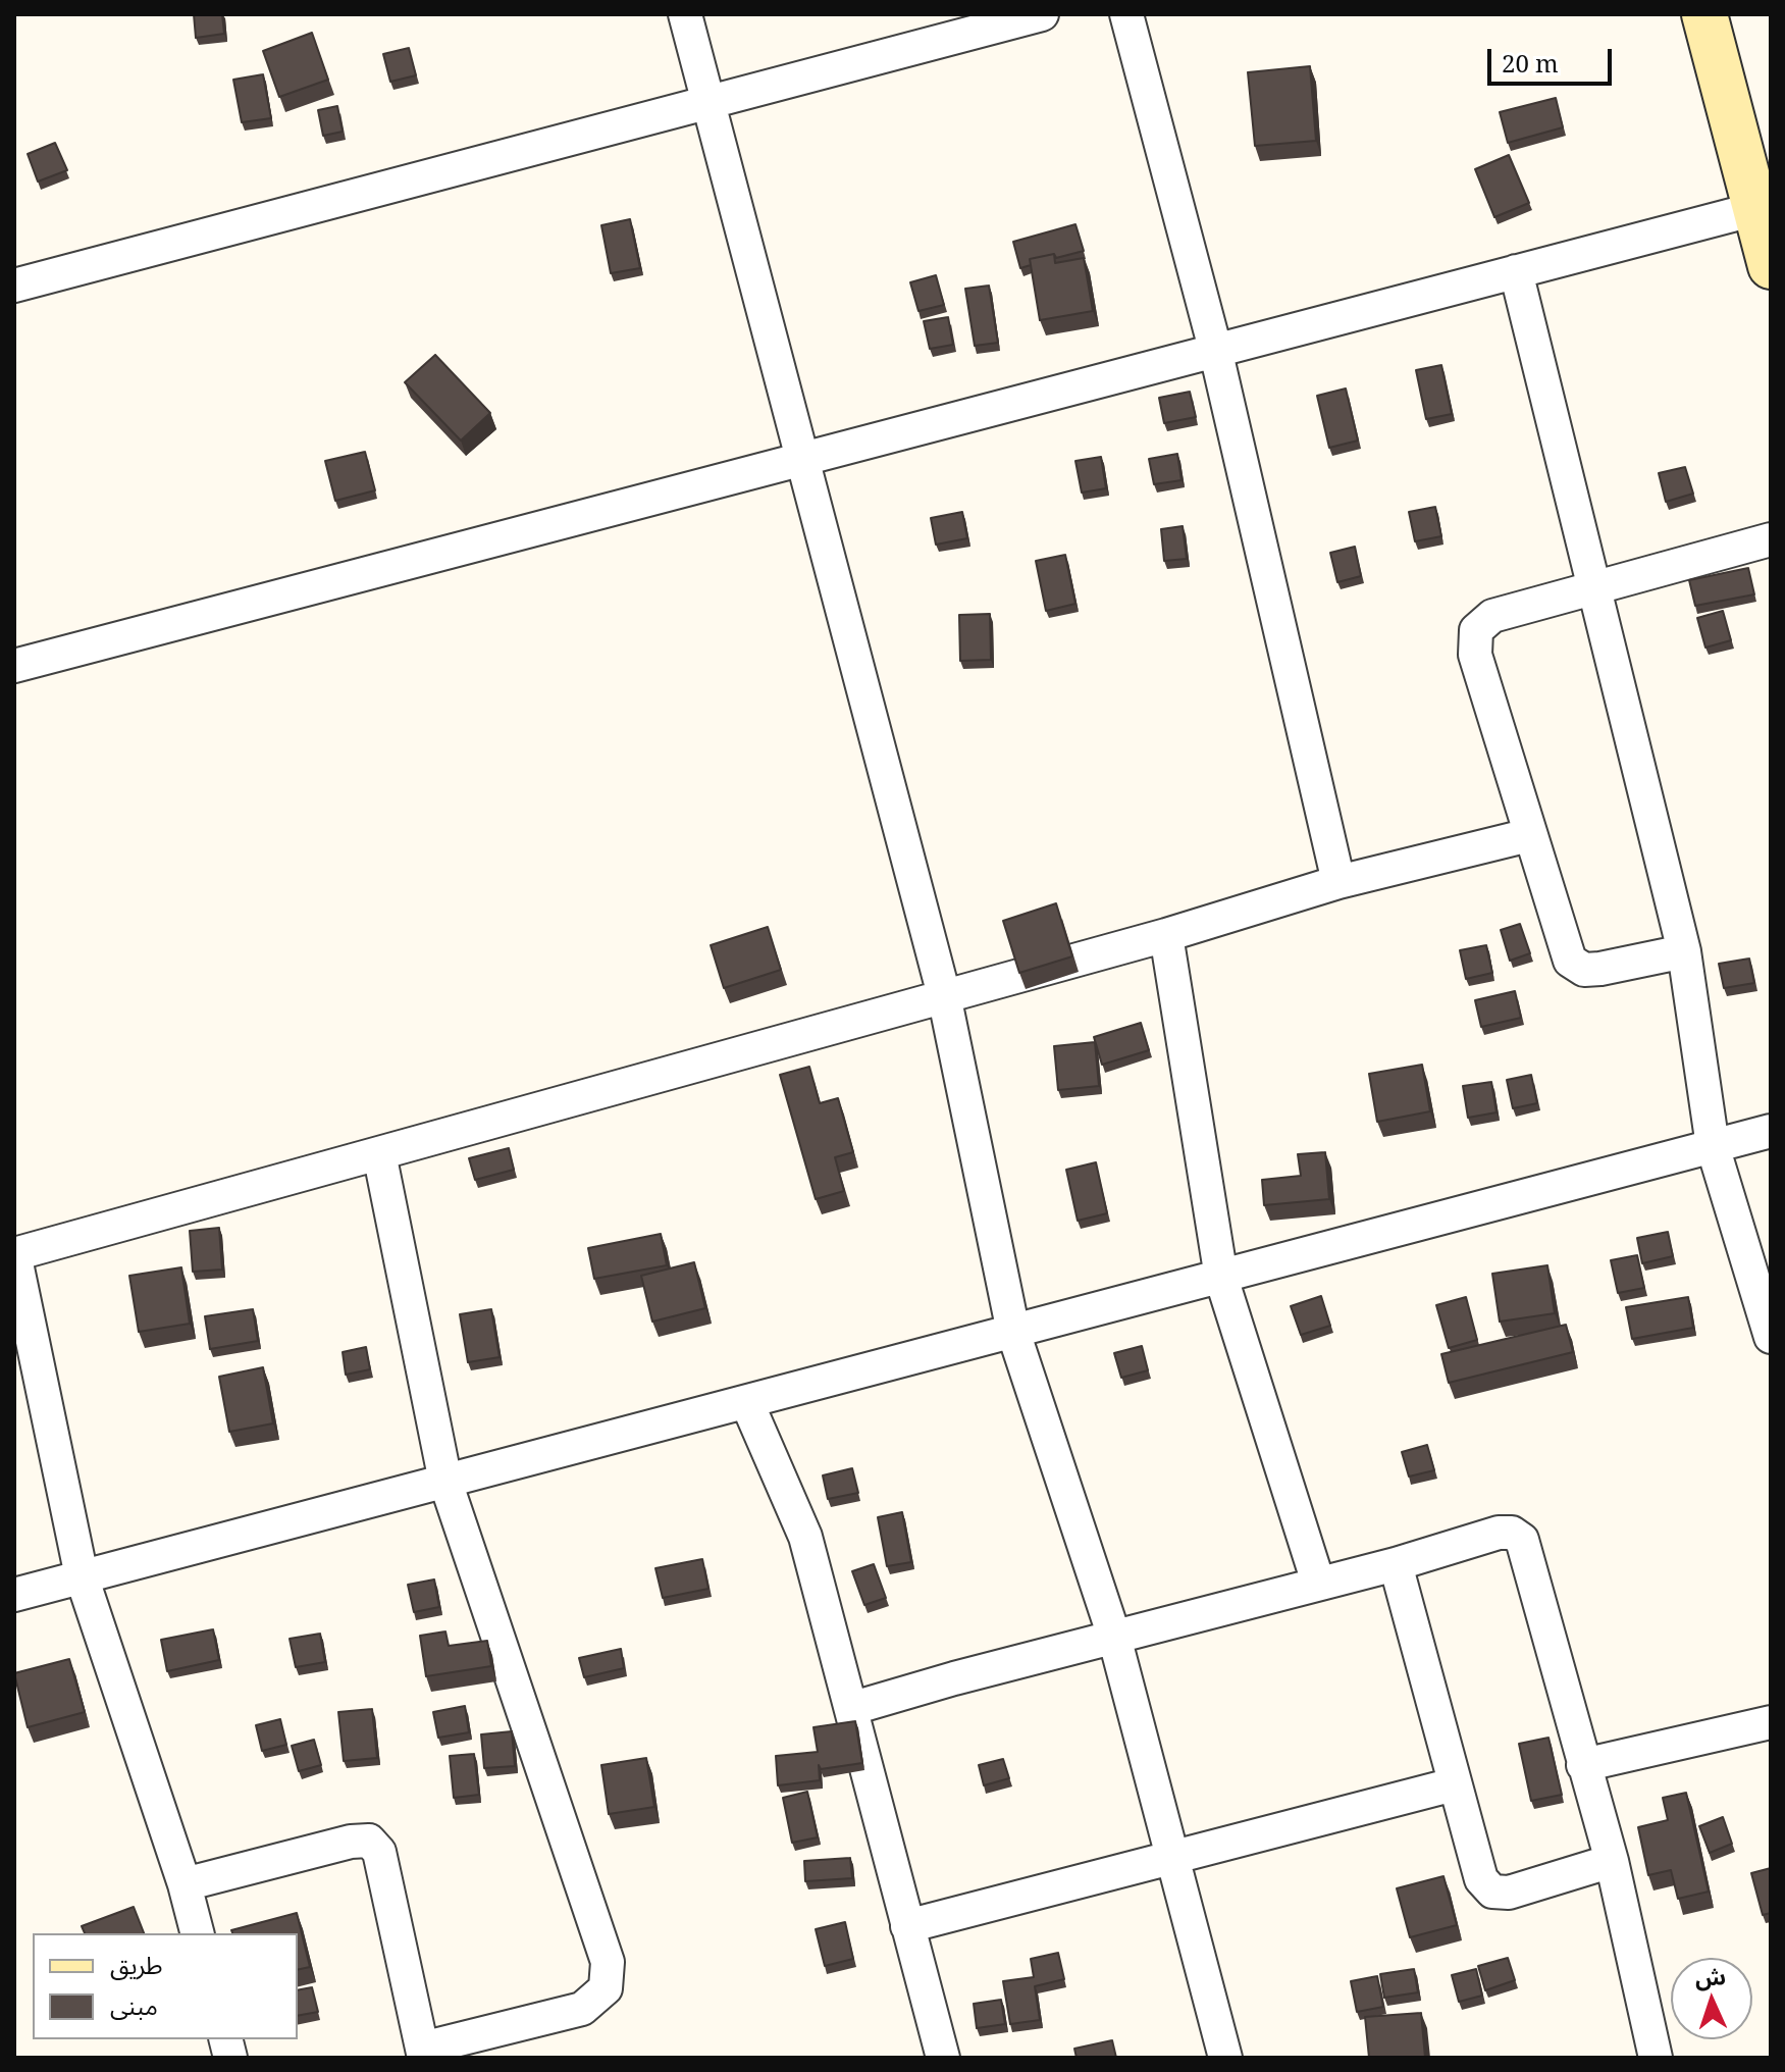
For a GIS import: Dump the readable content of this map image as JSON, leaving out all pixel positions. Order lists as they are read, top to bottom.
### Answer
{
  "legend": ["طريق", "مبنى"],
  "scale_bar": "20 m",
  "north": "top"
}
